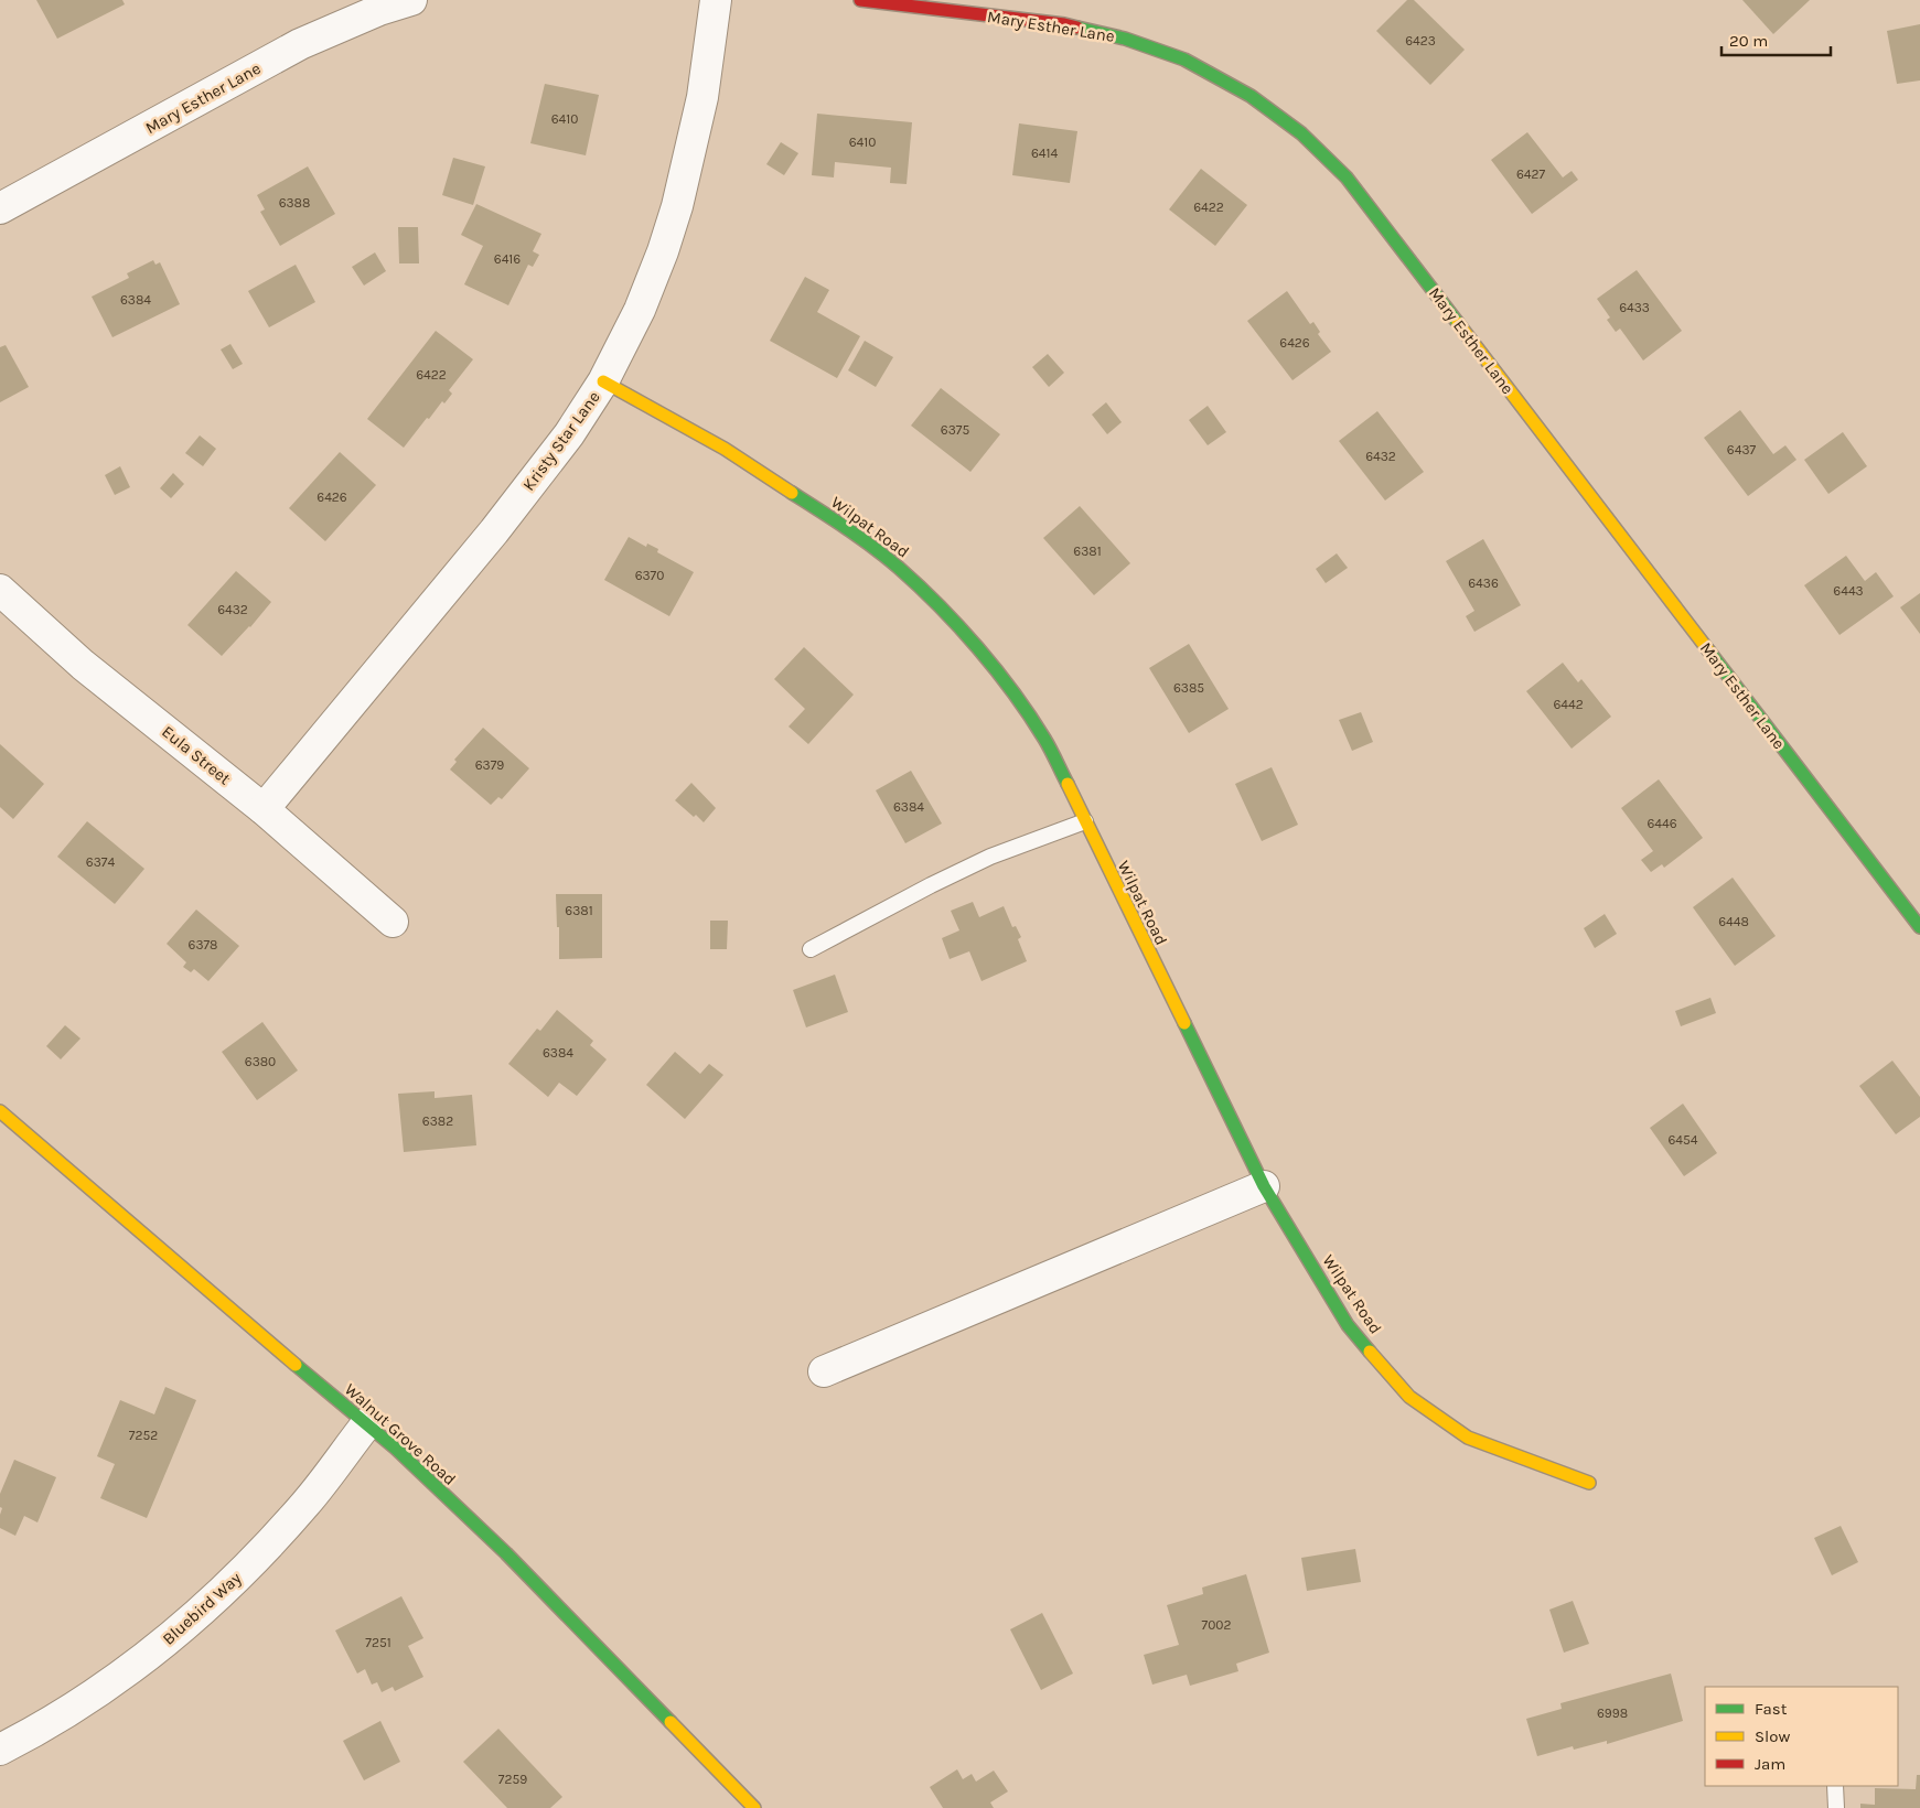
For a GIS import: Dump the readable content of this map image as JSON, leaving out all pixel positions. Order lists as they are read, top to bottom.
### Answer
{
  "streets": {
    "street": [
      "Mary Esther Lane",
      "Kristy Star Lane",
      "Wilpat Road",
      "Eula Street",
      "Walnut Grove Road",
      "Bluebird Way"
    ]
  },
  "crossings": [
    ["Kristy Star Lane", "Wilpat Road"],
    ["Kristy Star Lane", "Eula Street"],
    ["Walnut Grove Road", "Bluebird Way"]
  ],
  "house_numbers": [
    "6423",
    "6410",
    "6410",
    "6414",
    "6427",
    "6388",
    "6422",
    "6416",
    "6384",
    "6433",
    "6426",
    "6422",
    "6375",
    "6437",
    "6432",
    "6426",
    "6381",
    "6370",
    "6436",
    "6443",
    "6432",
    "6385",
    "6442",
    "6379",
    "6384",
    "6446",
    "6374",
    "6381",
    "6448",
    "6378",
    "6384",
    "6380",
    "6382",
    "6454",
    "7252",
    "7002",
    "7251",
    "6998",
    "7259"
  ],
  "legend": ["Fast", "Slow", "Jam"],
  "scale_bar": "20 m"
}
